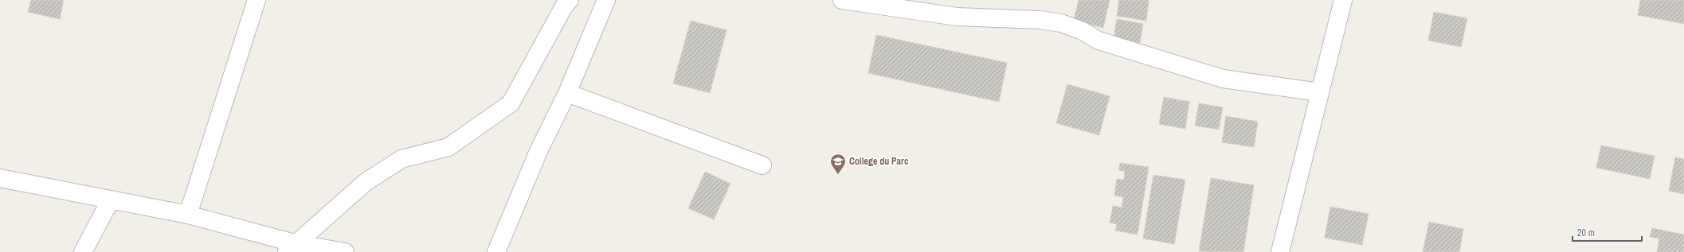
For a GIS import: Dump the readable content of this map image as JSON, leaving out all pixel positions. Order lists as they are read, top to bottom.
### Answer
{
  "places": {
    "school or university": ["College du Parc"]
  },
  "scale_bar": "20 m"
}
